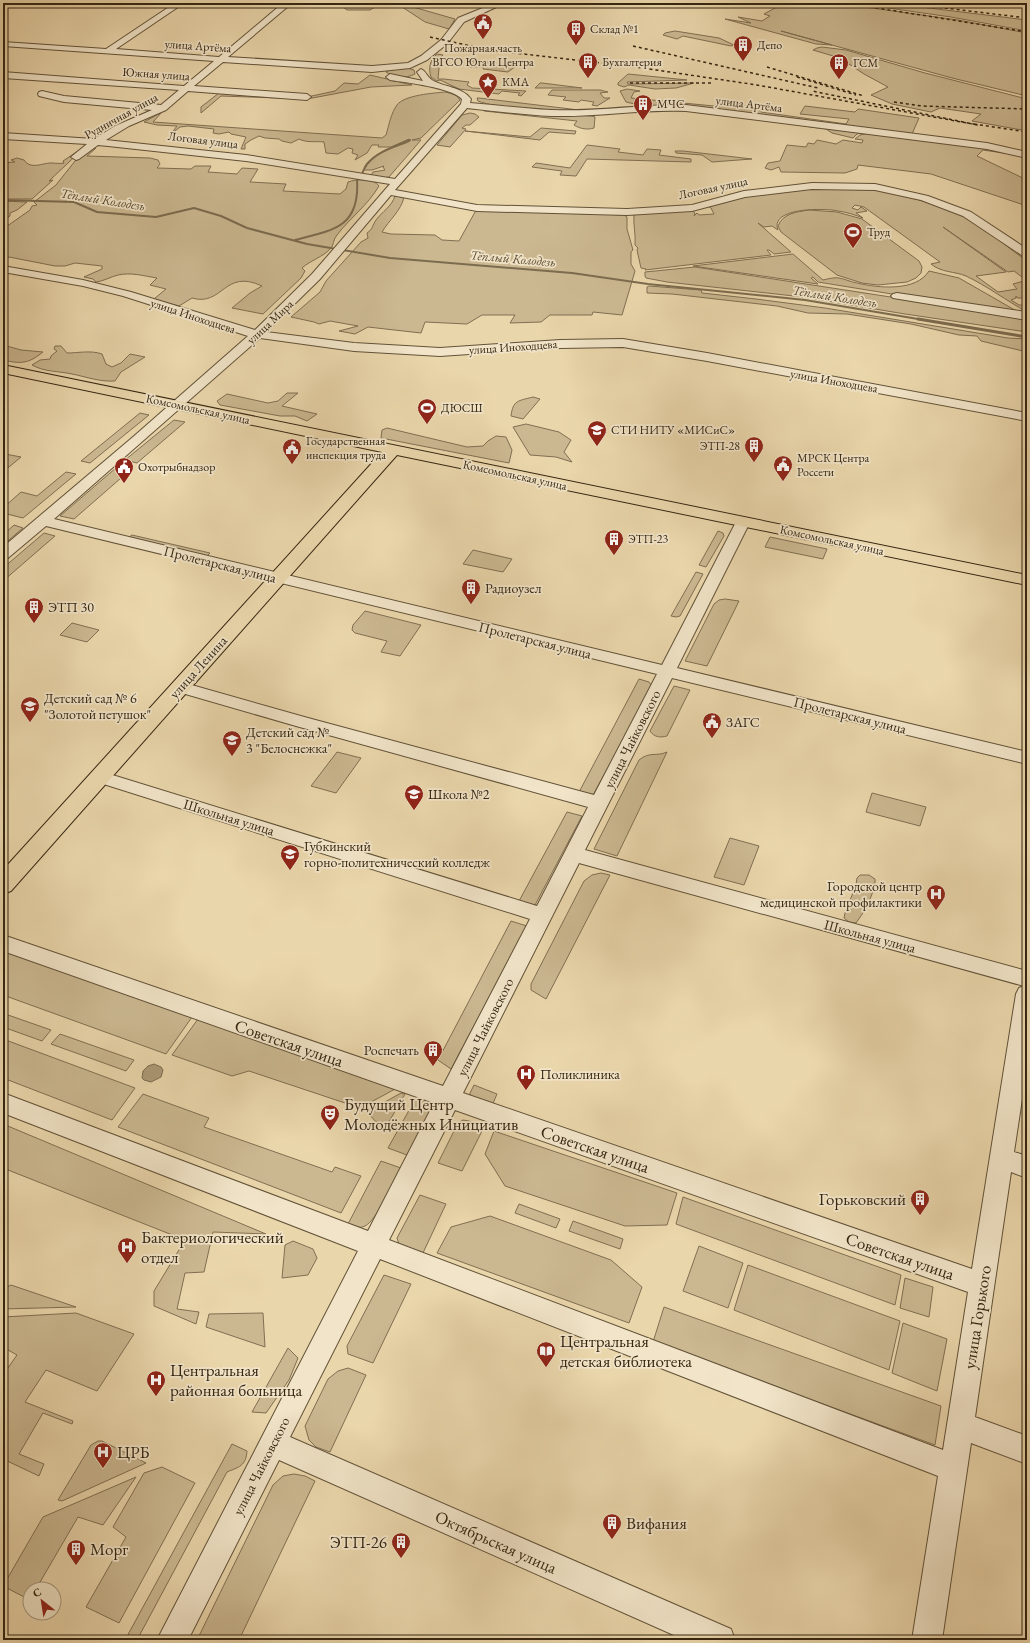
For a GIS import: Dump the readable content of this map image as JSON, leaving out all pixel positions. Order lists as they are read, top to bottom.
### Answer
{
  "streets": {
    "main road": ["Комсомольская улица", "улица Ленина"],
    "street": [
      "улица Артёма",
      "Южная улица",
      "Рудничная улица",
      "Логовая улица",
      "улица Иноходцева",
      "улица Мира",
      "Пролетарская улица",
      "улица Чайковского",
      "Школьная улица",
      "Советская улица",
      "улица Горького",
      "Октябрьская улица"
    ]
  },
  "crossings": [
    ["улица Артёма", "Рудничная улица"],
    ["улица Артёма", "улица Мира"],
    ["Южная улица", "Рудничная улица"],
    ["Рудничная улица", "Логовая улица"],
    ["Логовая улица", "улица Мира"],
    ["улица Иноходцева", "улица Мира"],
    ["улица Мира", "Комсомольская улица"],
    ["улица Мира", "Пролетарская улица"],
    ["Комсомольская улица", "улица Ленина"],
    ["Комсомольская улица", "улица Чайковского"],
    ["Пролетарская улица", "улица Ленина"],
    ["Пролетарская улица", "улица Чайковского"],
    ["улица Ленина", "Школьная улица"],
    ["улица Чайковского", "Школьная улица"],
    ["улица Чайковского", "Советская улица"],
    ["улица Чайковского", "Октябрьская улица"],
    ["Советская улица", "улица Горького"]
  ],
  "water": ["Тёплый Колодезь"],
  "places": {
    "public building": [
      "Пожарная часть ВГСО Юга и Центра",
      "Государственная инспекция труда",
      "МРСК Центра Россети",
      "Охотрыбнадзор",
      "ЗАГС"
    ],
    "building": [
      "Склад №1",
      "Депо",
      "Бухгалтерия",
      "ГСМ",
      "МЧС",
      "ЭТП-28",
      "ЭТП-23",
      "Радиоузел",
      "ЭТП 30",
      "Роспечать",
      "Горьковский",
      "Вифания",
      "ЭТП-26",
      "Морг"
    ],
    "place": ["КМА"],
    "sports": ["Труд", "ДЮСШ"],
    "school or university": [
      "СТИ НИТУ «МИСиС»",
      "Детский сад № 6 \"Золотой петушок\"",
      "Детский сад № 3 \"Белоснежка\"",
      "Школа №2",
      "Губкинский горно-политехнический колледж"
    ],
    "hospital": [
      "Городской центр медицинской профилактики",
      "Поликлиника",
      "Бактериологический отдел",
      "Центральная районная больница",
      "ЦРБ"
    ],
    "theatre": ["Будущий Центр Молодёжных Инициатив"],
    "library": ["Центральная детская библиотека"]
  },
  "north": "top left"
}
